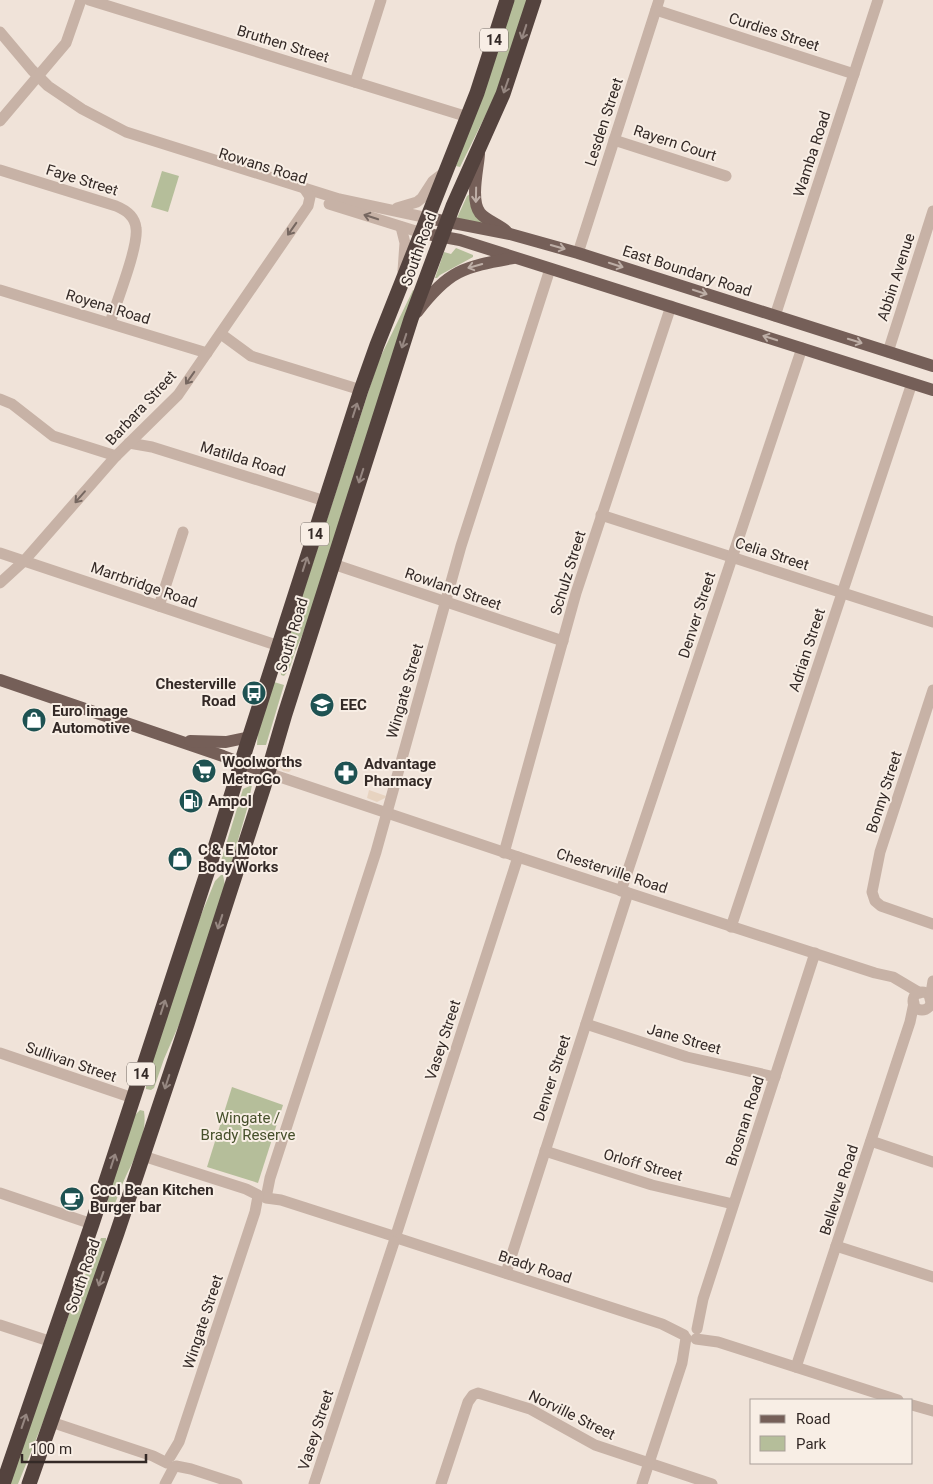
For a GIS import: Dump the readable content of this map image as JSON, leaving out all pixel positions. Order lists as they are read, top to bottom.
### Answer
{
  "streets": {
    "highway": ["14", "South Road"],
    "main road": ["Rowans Road", "East Boundary Road", "Chesterville Road"],
    "street": [
      "Curdies Street",
      "Bruthen Street",
      "Lesden Street",
      "Rayern Court",
      "Wamba Road",
      "Faye Street",
      "Abbin Avenue",
      "Royena Road",
      "Barbara Street",
      "Matilda Road",
      "Celia Street",
      "Schulz Street",
      "Marrbridge Road",
      "Rowland Street",
      "Denver Street",
      "Adrian Street",
      "Wingate Street",
      "Bonny Street",
      "Jane Street",
      "Vasey Street",
      "Sullivan Street",
      "Brosnan Road",
      "Orloff Street",
      "Bellevue Road",
      "Brady Road",
      "Norville Street"
    ]
  },
  "crossings": [
    ["Curdies Street", "Lesden Street"],
    ["Curdies Street", "Wamba Road"],
    ["Bruthen Street", "South Road"],
    ["Lesden Street", "Rayern Court"],
    ["Lesden Street", "East Boundary Road"],
    ["Wamba Road", "East Boundary Road"],
    ["Rowans Road", "South Road"],
    ["Rowans Road", "East Boundary Road"],
    ["Rowans Road", "Barbara Street"],
    ["Faye Street", "Royena Road"],
    ["South Road", "East Boundary Road"],
    ["South Road", "Matilda Road"],
    ["South Road", "Marrbridge Road"],
    ["South Road", "Rowland Street"],
    ["South Road", "Chesterville Road"],
    ["South Road", "Sullivan Street"],
    ["South Road", "Brady Road"],
    ["East Boundary Road", "Abbin Avenue"],
    ["Royena Road", "Barbara Street"],
    ["Barbara Street", "Matilda Road"],
    ["Barbara Street", "Marrbridge Road"],
    ["Celia Street", "Schulz Street"],
    ["Celia Street", "Denver Street"],
    ["Celia Street", "Adrian Street"],
    ["Schulz Street", "Rowland Street"],
    ["Schulz Street", "Chesterville Road"],
    ["Rowland Street", "Wingate Street"],
    ["Denver Street", "Chesterville Road"],
    ["Denver Street", "Jane Street"],
    ["Denver Street", "Orloff Street"],
    ["Denver Street", "Brady Road"],
    ["Adrian Street", "Chesterville Road"],
    ["Wingate Street", "Chesterville Road"],
    ["Wingate Street", "Brady Road"],
    ["Chesterville Road", "Vasey Street"],
    ["Chesterville Road", "Brosnan Road"],
    ["Chesterville Road", "Bellevue Road"],
    ["Jane Street", "Brosnan Road"],
    ["Vasey Street", "Brady Road"],
    ["Brosnan Road", "Orloff Street"],
    ["Brosnan Road", "Brady Road"],
    ["Brosnan Road", "Norville Street"],
    ["Bellevue Road", "Brady Road"]
  ],
  "one_way": ["Barbara Street"],
  "parks": ["Wingate / Brady Reserve"],
  "places": {
    "bus stop": ["Chesterville Road"],
    "school or university": ["EEC"],
    "shop": ["Euro image Automotive", "C & E Motor Body Works"],
    "supermarket": ["Woolworths MetroGo"],
    "pharmacy": ["Advantage Pharmacy"],
    "fuel station": ["Ampol"],
    "cafe": ["Cool Bean Kitchen Burger bar"]
  },
  "legend": ["Road", "Park"],
  "scale_bar": "100 m"
}
